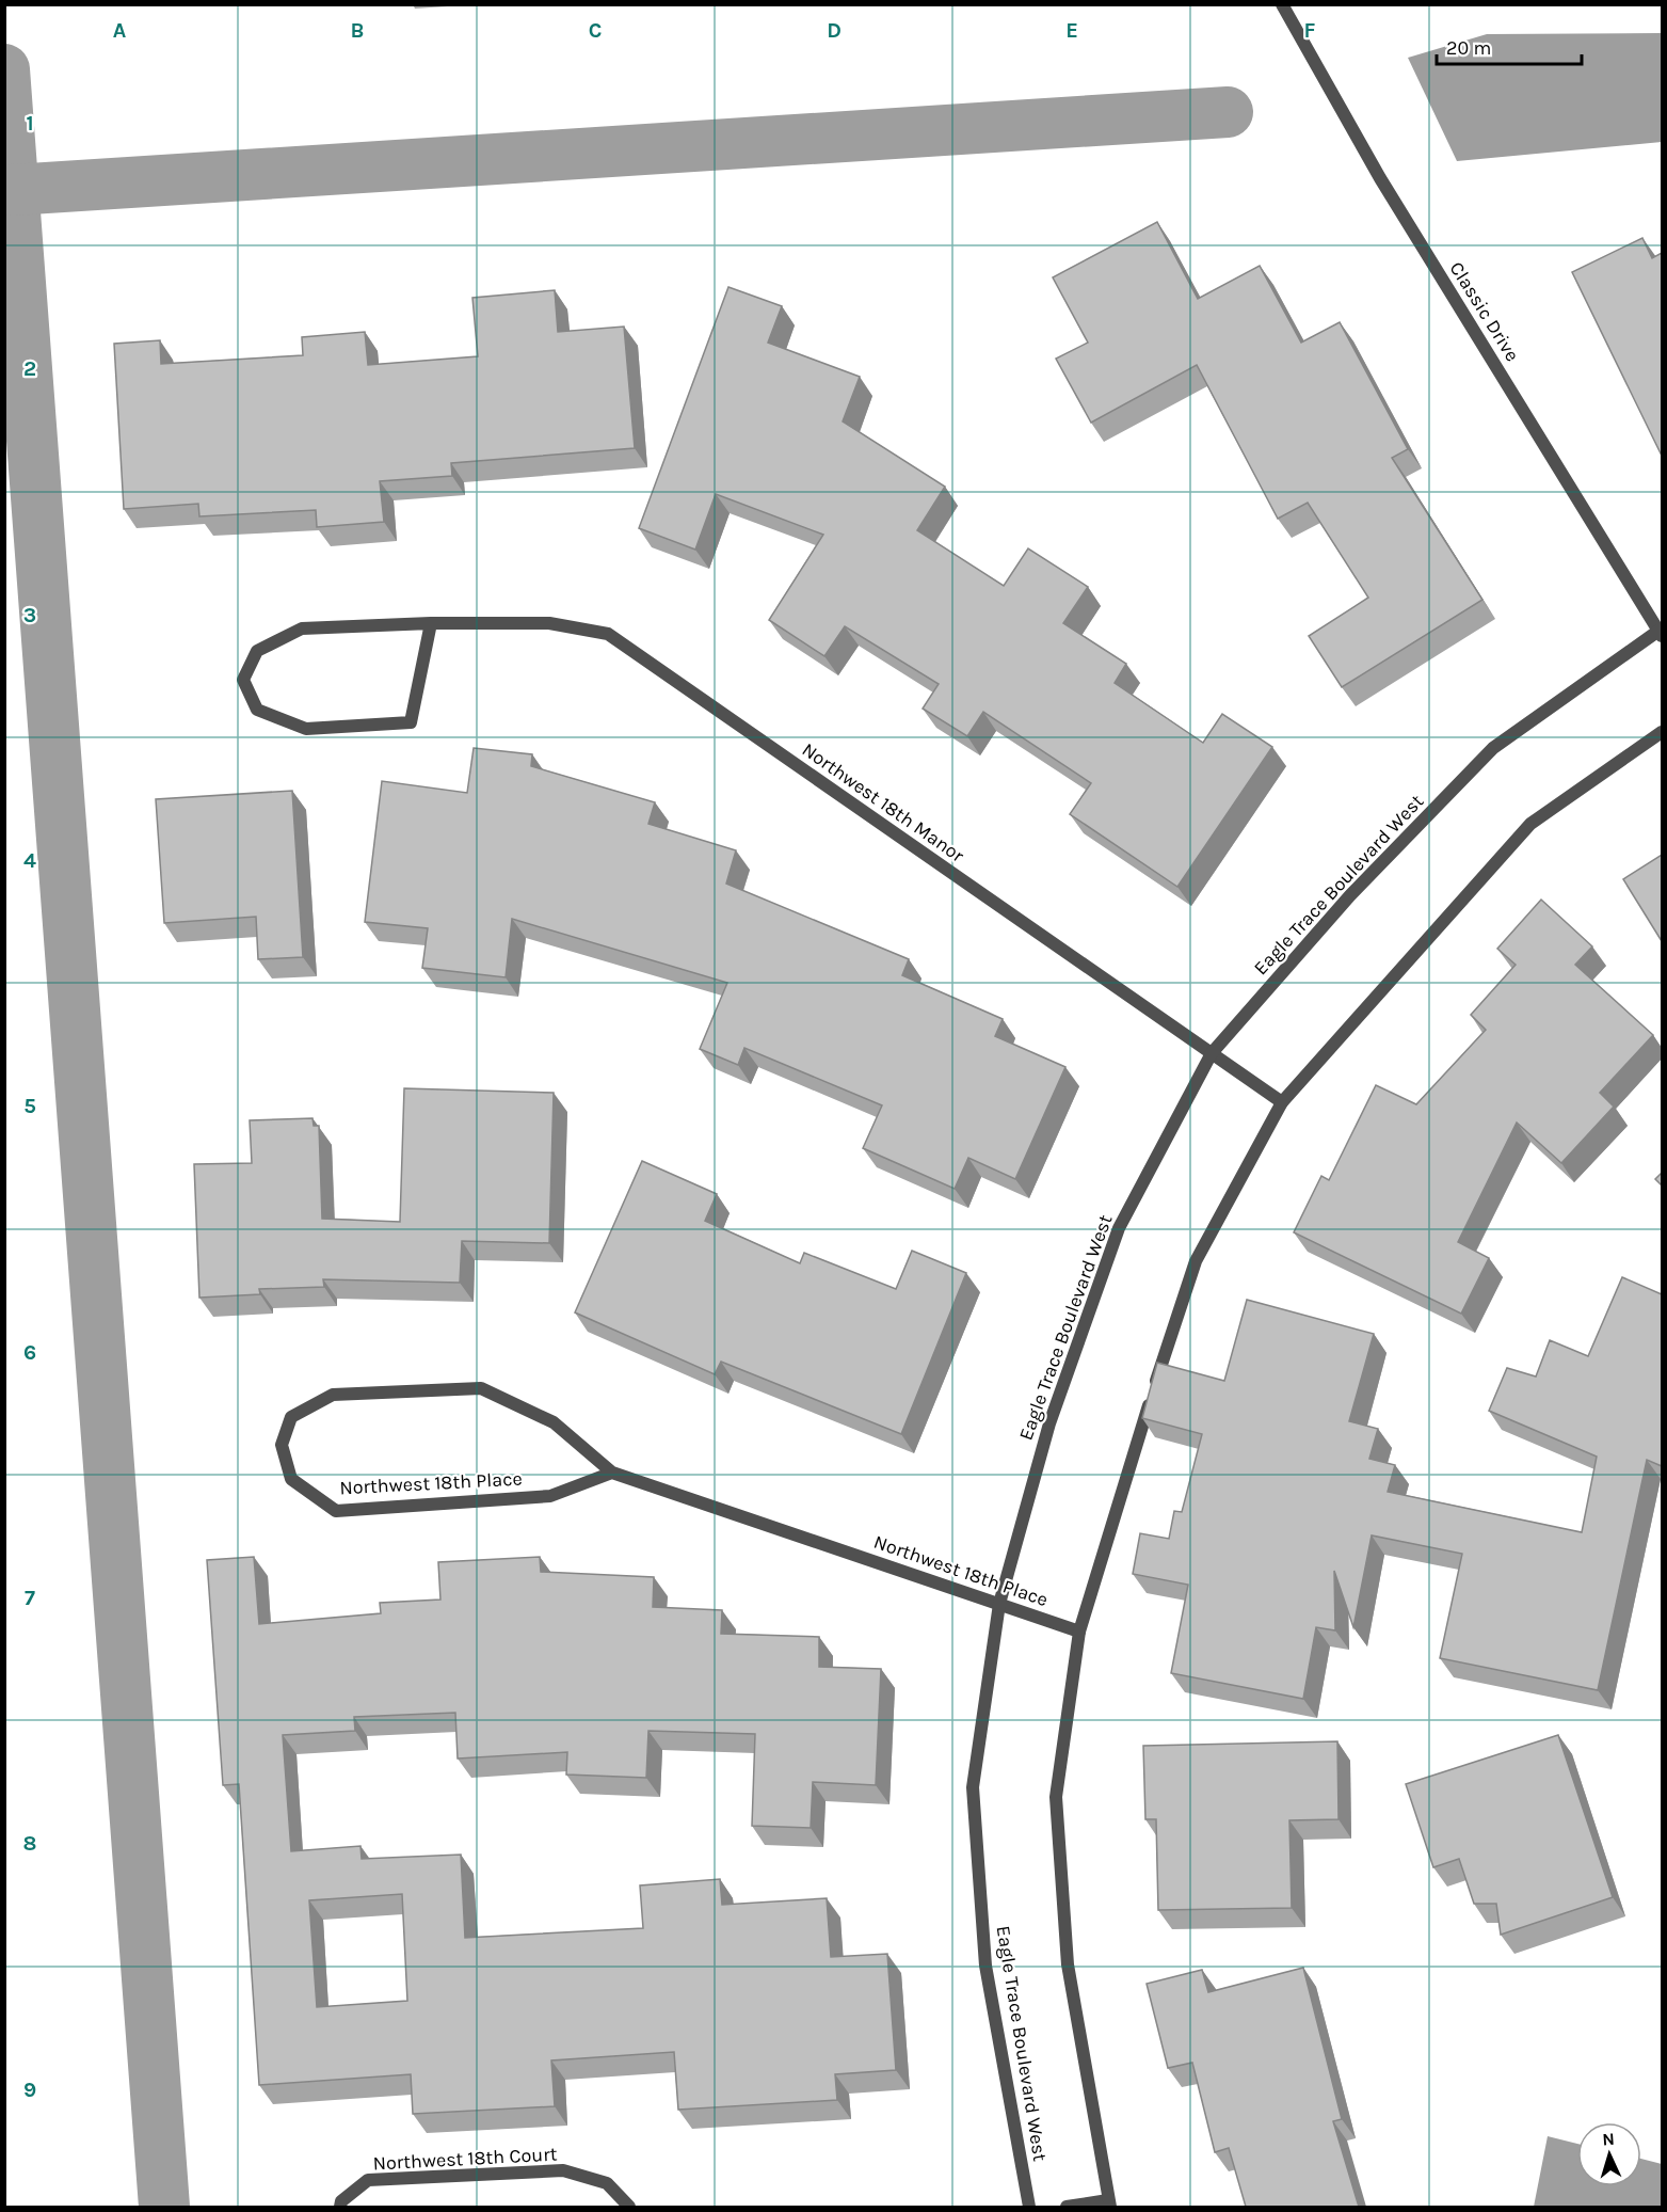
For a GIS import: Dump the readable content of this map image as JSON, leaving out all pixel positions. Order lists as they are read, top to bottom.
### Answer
{
  "streets": {
    "street": [
      "Classic Drive",
      "Northwest 18th Manor",
      "Eagle Trace Boulevard West",
      "Northwest 18th Place",
      "Northwest 18th Court"
    ]
  },
  "crossings": [
    ["Classic Drive", "Eagle Trace Boulevard West"],
    ["Northwest 18th Manor", "Eagle Trace Boulevard West"],
    ["Eagle Trace Boulevard West", "Northwest 18th Place"]
  ],
  "scale_bar": "20 m",
  "north": "top",
  "grid": {
    "columns": [
      "A",
      "B",
      "C",
      "D",
      "E",
      "F"
    ],
    "rows": [
      "1",
      "2",
      "3",
      "4",
      "5",
      "6",
      "7",
      "8",
      "9"
    ]
  }
}
